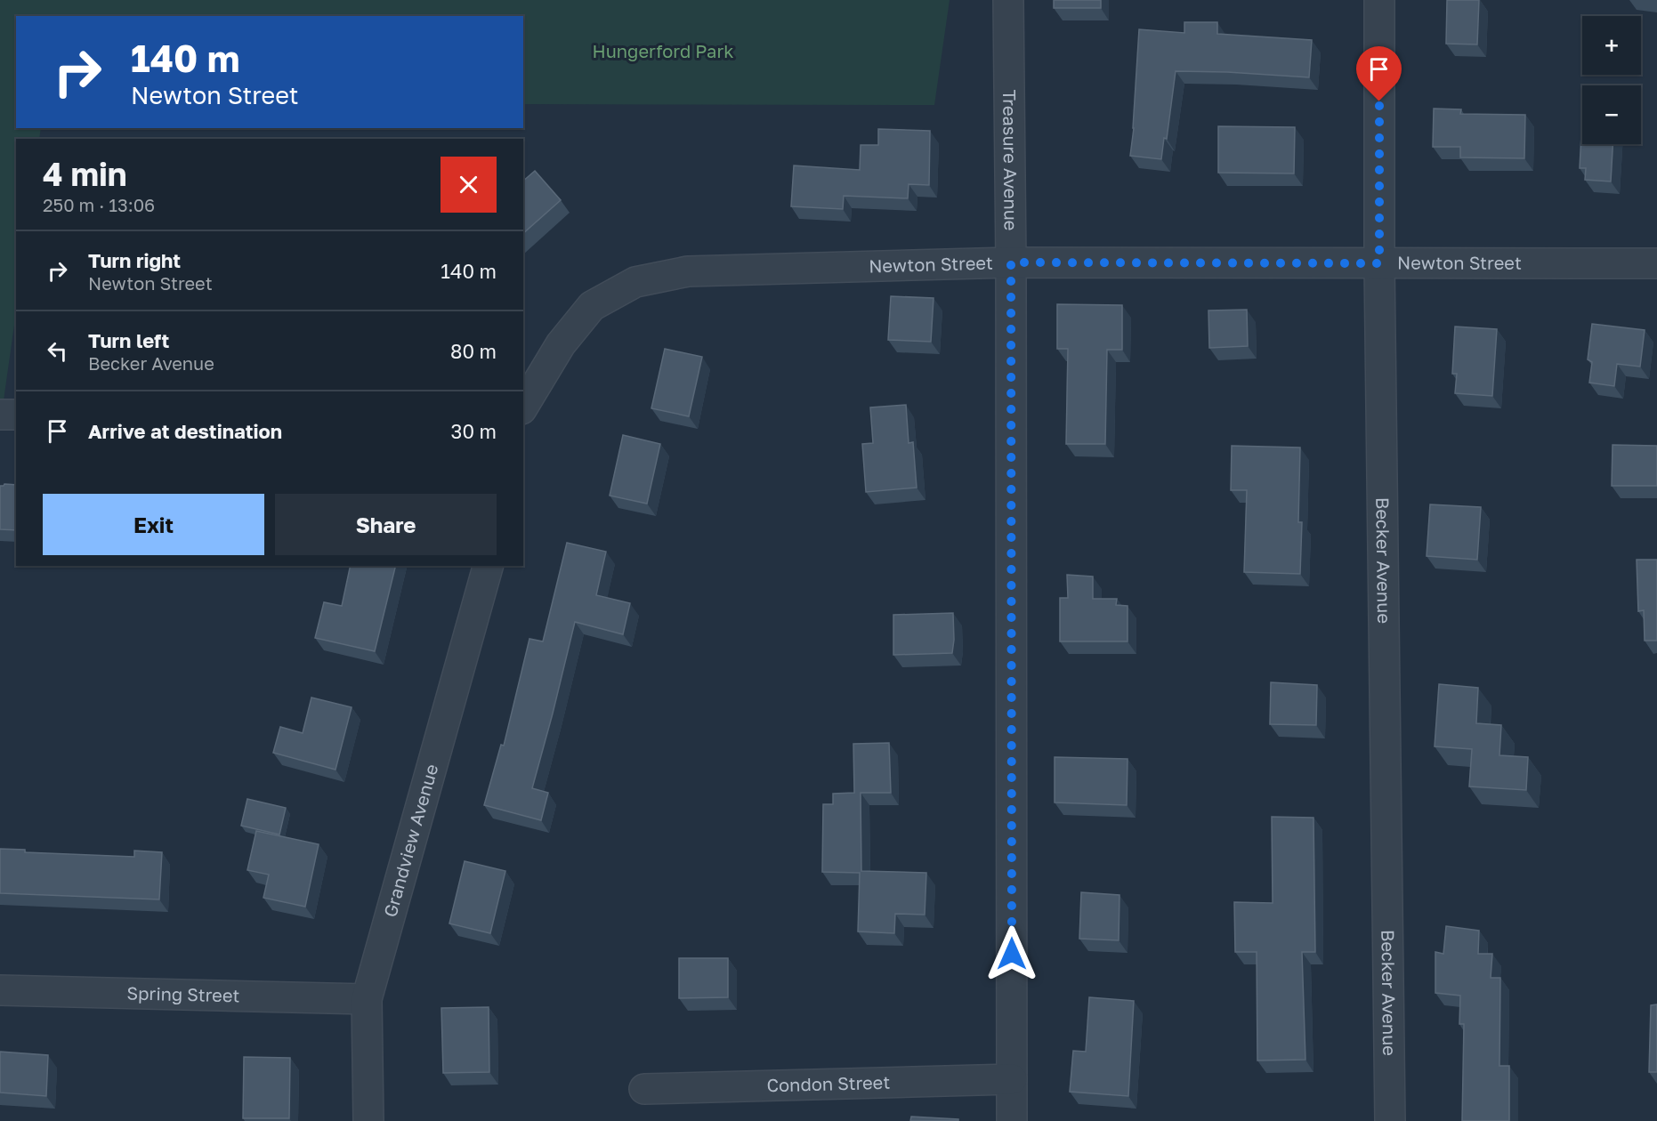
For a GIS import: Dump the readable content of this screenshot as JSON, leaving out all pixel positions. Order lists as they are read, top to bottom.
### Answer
{
  "streets": {
    "street": [
      "Treasure Avenue",
      "Newton Street",
      "Becker Avenue",
      "Grandview Avenue",
      "Spring Street",
      "Condon Street"
    ]
  },
  "crossings": [
    ["Treasure Avenue", "Newton Street"],
    ["Treasure Avenue", "Condon Street"],
    ["Newton Street", "Becker Avenue"],
    ["Grandview Avenue", "Spring Street"]
  ],
  "parks": ["Hungerford Park"],
  "page": {
    "map_buttons": ["+", "−"],
    "turn": ["140 m", "Newton Street"],
    "heading": ["4 min", "250 m · 13:06"],
    "list": [
      {
        "name": "Turn right",
        "note": "Newton Street",
        "value": "140 m"
      },
      {
        "name": "Turn left",
        "note": "Becker Avenue",
        "value": "80 m"
      },
      {
        "name": "Arrive at destination",
        "value": "30 m"
      }
    ],
    "buttons": ["Exit", "Share"]
  }
}
